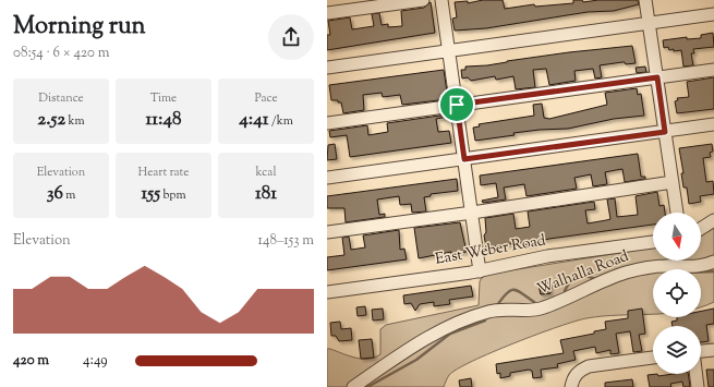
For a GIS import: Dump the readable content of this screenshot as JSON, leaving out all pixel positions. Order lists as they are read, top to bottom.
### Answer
{
  "streets": {
    "street": ["East Weber Road", "Walhalla Road"]
  },
  "north": "bottom",
  "page": {
    "heading": ["Morning run", "08:54 · 6 × 420 m"],
    "stats": [
      ["Distance", "2.52 km"],
      ["Time", "11:48"],
      ["Pace", "4:41 /km"],
      ["Elevation", "36 m"],
      ["Heart rate", "155 bpm"],
      ["kcal", "181"]
    ],
    "chart": ["Elevation", "148–153 m"],
    "list": [
      {
        "name": "420 m",
        "note": "4:49"
      }
    ]
  }
}
